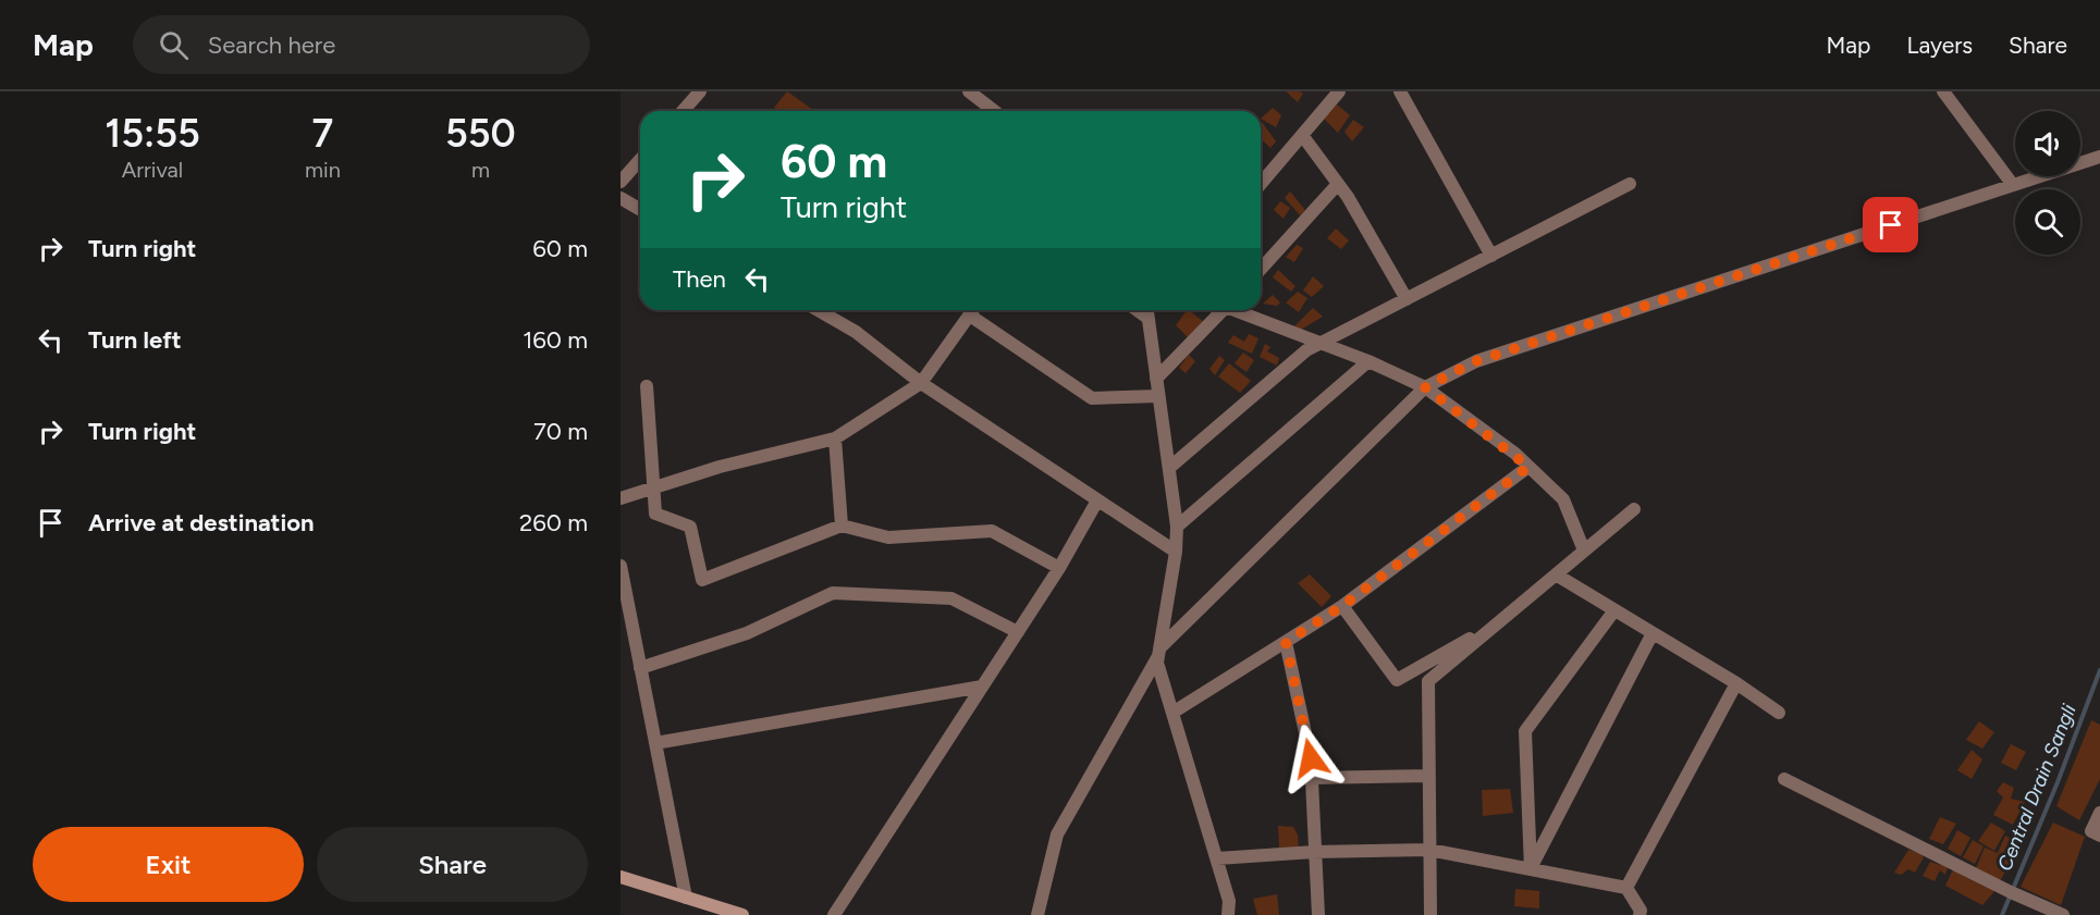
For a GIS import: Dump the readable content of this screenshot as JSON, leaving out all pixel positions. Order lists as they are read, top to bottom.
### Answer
{
  "water": ["Central Drain Sangli"],
  "page": {
    "header": "Map",
    "search": "Search here",
    "nav": ["Map", "Layers", "Share"],
    "eta": [
      "15:55",
      "Arrival",
      "7",
      "min",
      "550",
      "m"
    ],
    "turn": ["60 m", "Turn right"],
    "list": [
      {
        "name": "Turn right",
        "value": "60 m"
      },
      {
        "name": "Turn left",
        "value": "160 m"
      },
      {
        "name": "Turn right",
        "value": "70 m"
      },
      {
        "name": "Arrive at destination",
        "value": "260 m"
      }
    ],
    "then": "Then",
    "buttons": ["Exit", "Share"]
  }
}
